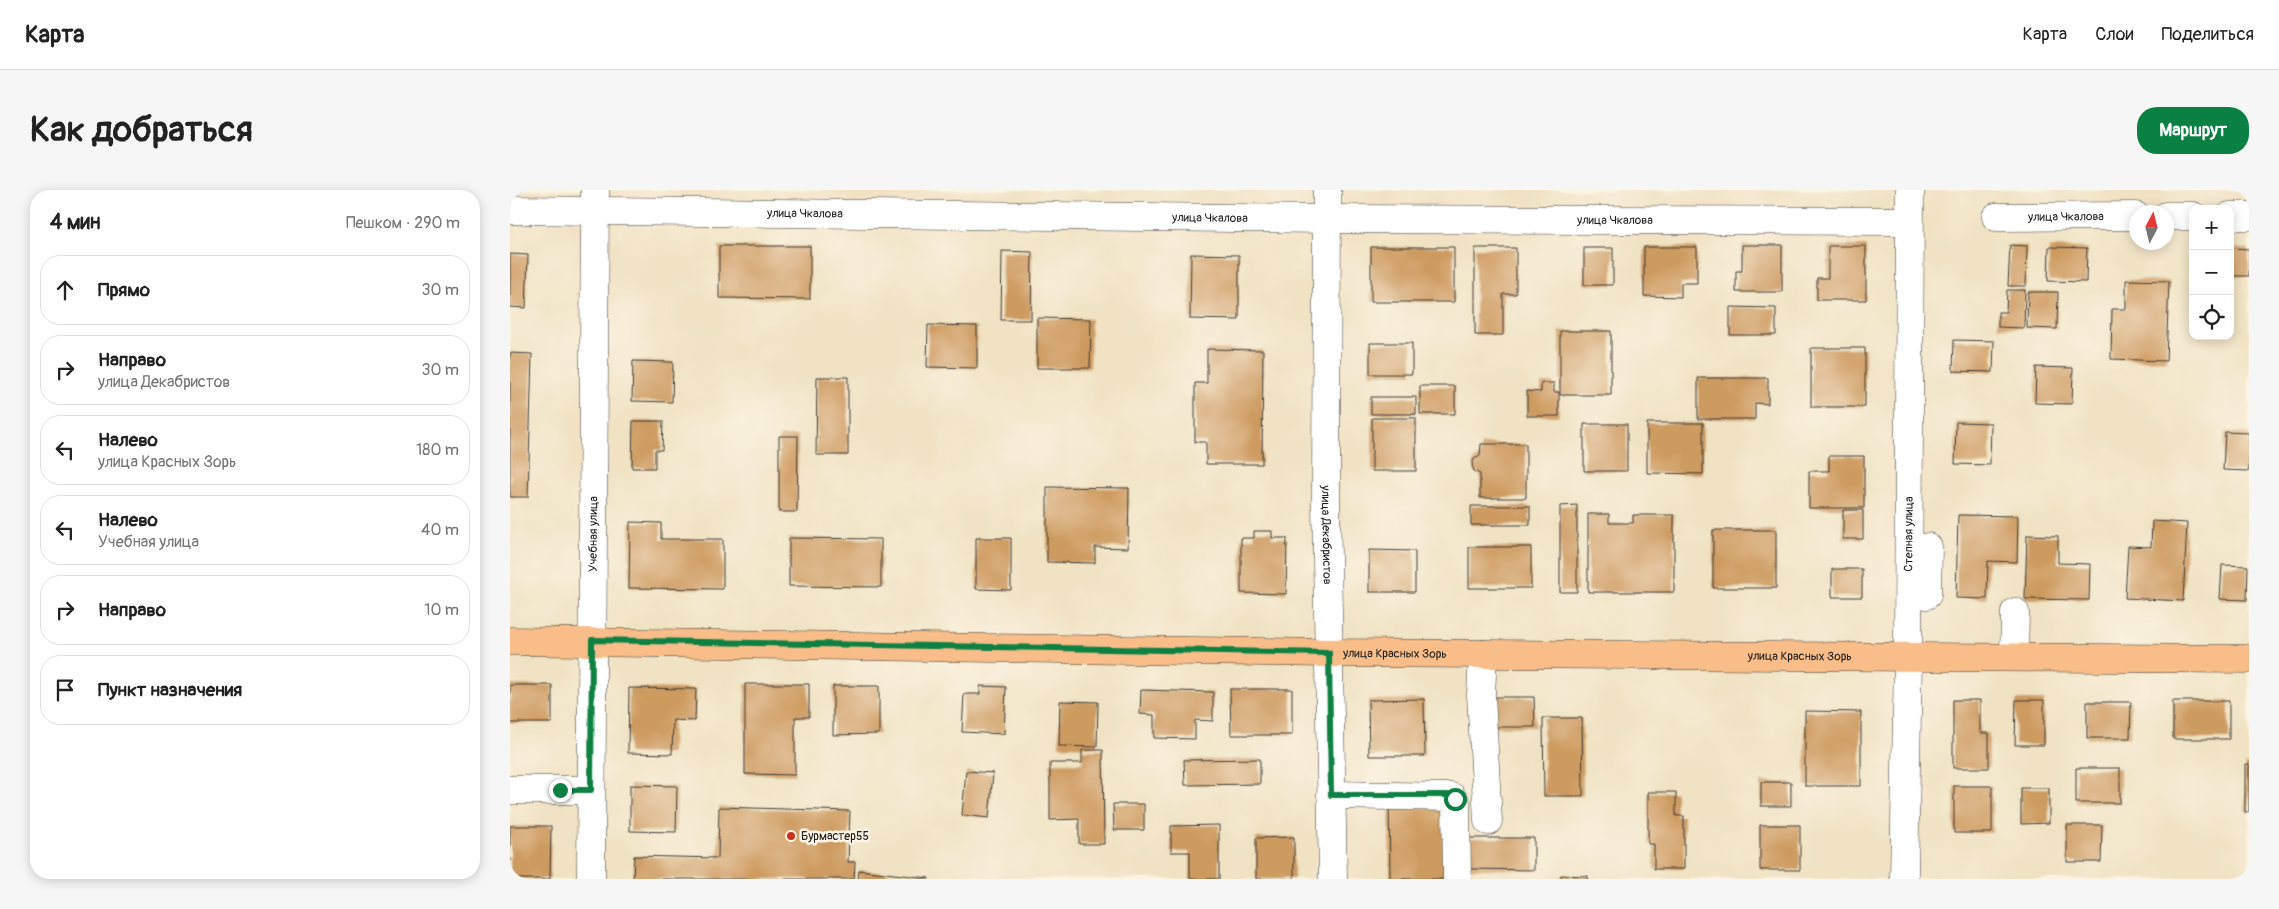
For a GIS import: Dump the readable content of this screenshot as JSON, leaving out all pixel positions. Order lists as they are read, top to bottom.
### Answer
{
  "streets": {
    "main road": ["улица Красных Зорь"],
    "street": [
      "улица Чкалова",
      "Учебная улица",
      "улица Декабристов",
      "Степная улица"
    ]
  },
  "crossings": [
    ["улица Чкалова", "Учебная улица"],
    ["улица Чкалова", "улица Декабристов"],
    ["улица Чкалова", "Степная улица"],
    ["Учебная улица", "улица Красных Зорь"],
    ["улица Декабристов", "улица Красных Зорь"],
    ["Степная улица", "улица Красных Зорь"]
  ],
  "places": ["Бурмастер55"],
  "north": "top",
  "page": {
    "header": "Карта",
    "nav": ["Карта", "Слои", "Поделиться"],
    "buttons": "Маршрут",
    "title": "Как добраться",
    "heading": ["4 мин", "Пешком · 290 m"],
    "map_buttons": ["+", "−"],
    "list": [
      ["Прямо", "30 m"],
      ["Направо", "улица Декабристов", "30 m"],
      ["Налево", "улица Красных Зорь", "180 m"],
      ["Налево", "Учебная улица", "40 m"],
      ["Направо", "10 m"],
      "Пункт назначения"
    ]
  }
}
